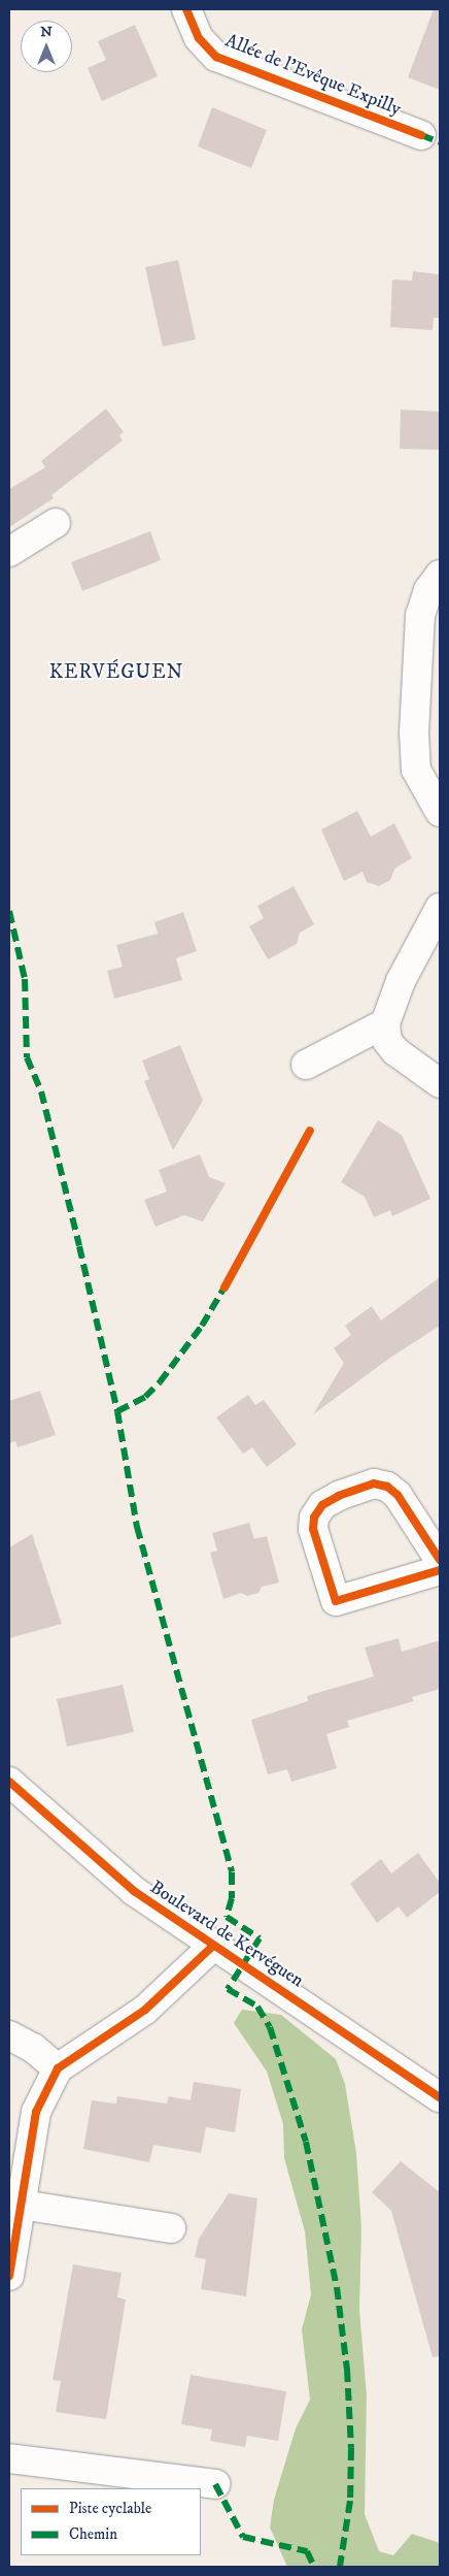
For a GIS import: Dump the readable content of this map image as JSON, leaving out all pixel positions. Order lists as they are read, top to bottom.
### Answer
{
  "streets": {
    "street": ["Allée de l'Evêque Expilly", "Boulevard de Kervéguen"]
  },
  "districts": ["KERVÉGUEN"],
  "legend": ["Piste cyclable", "Chemin"],
  "north": "top"
}
